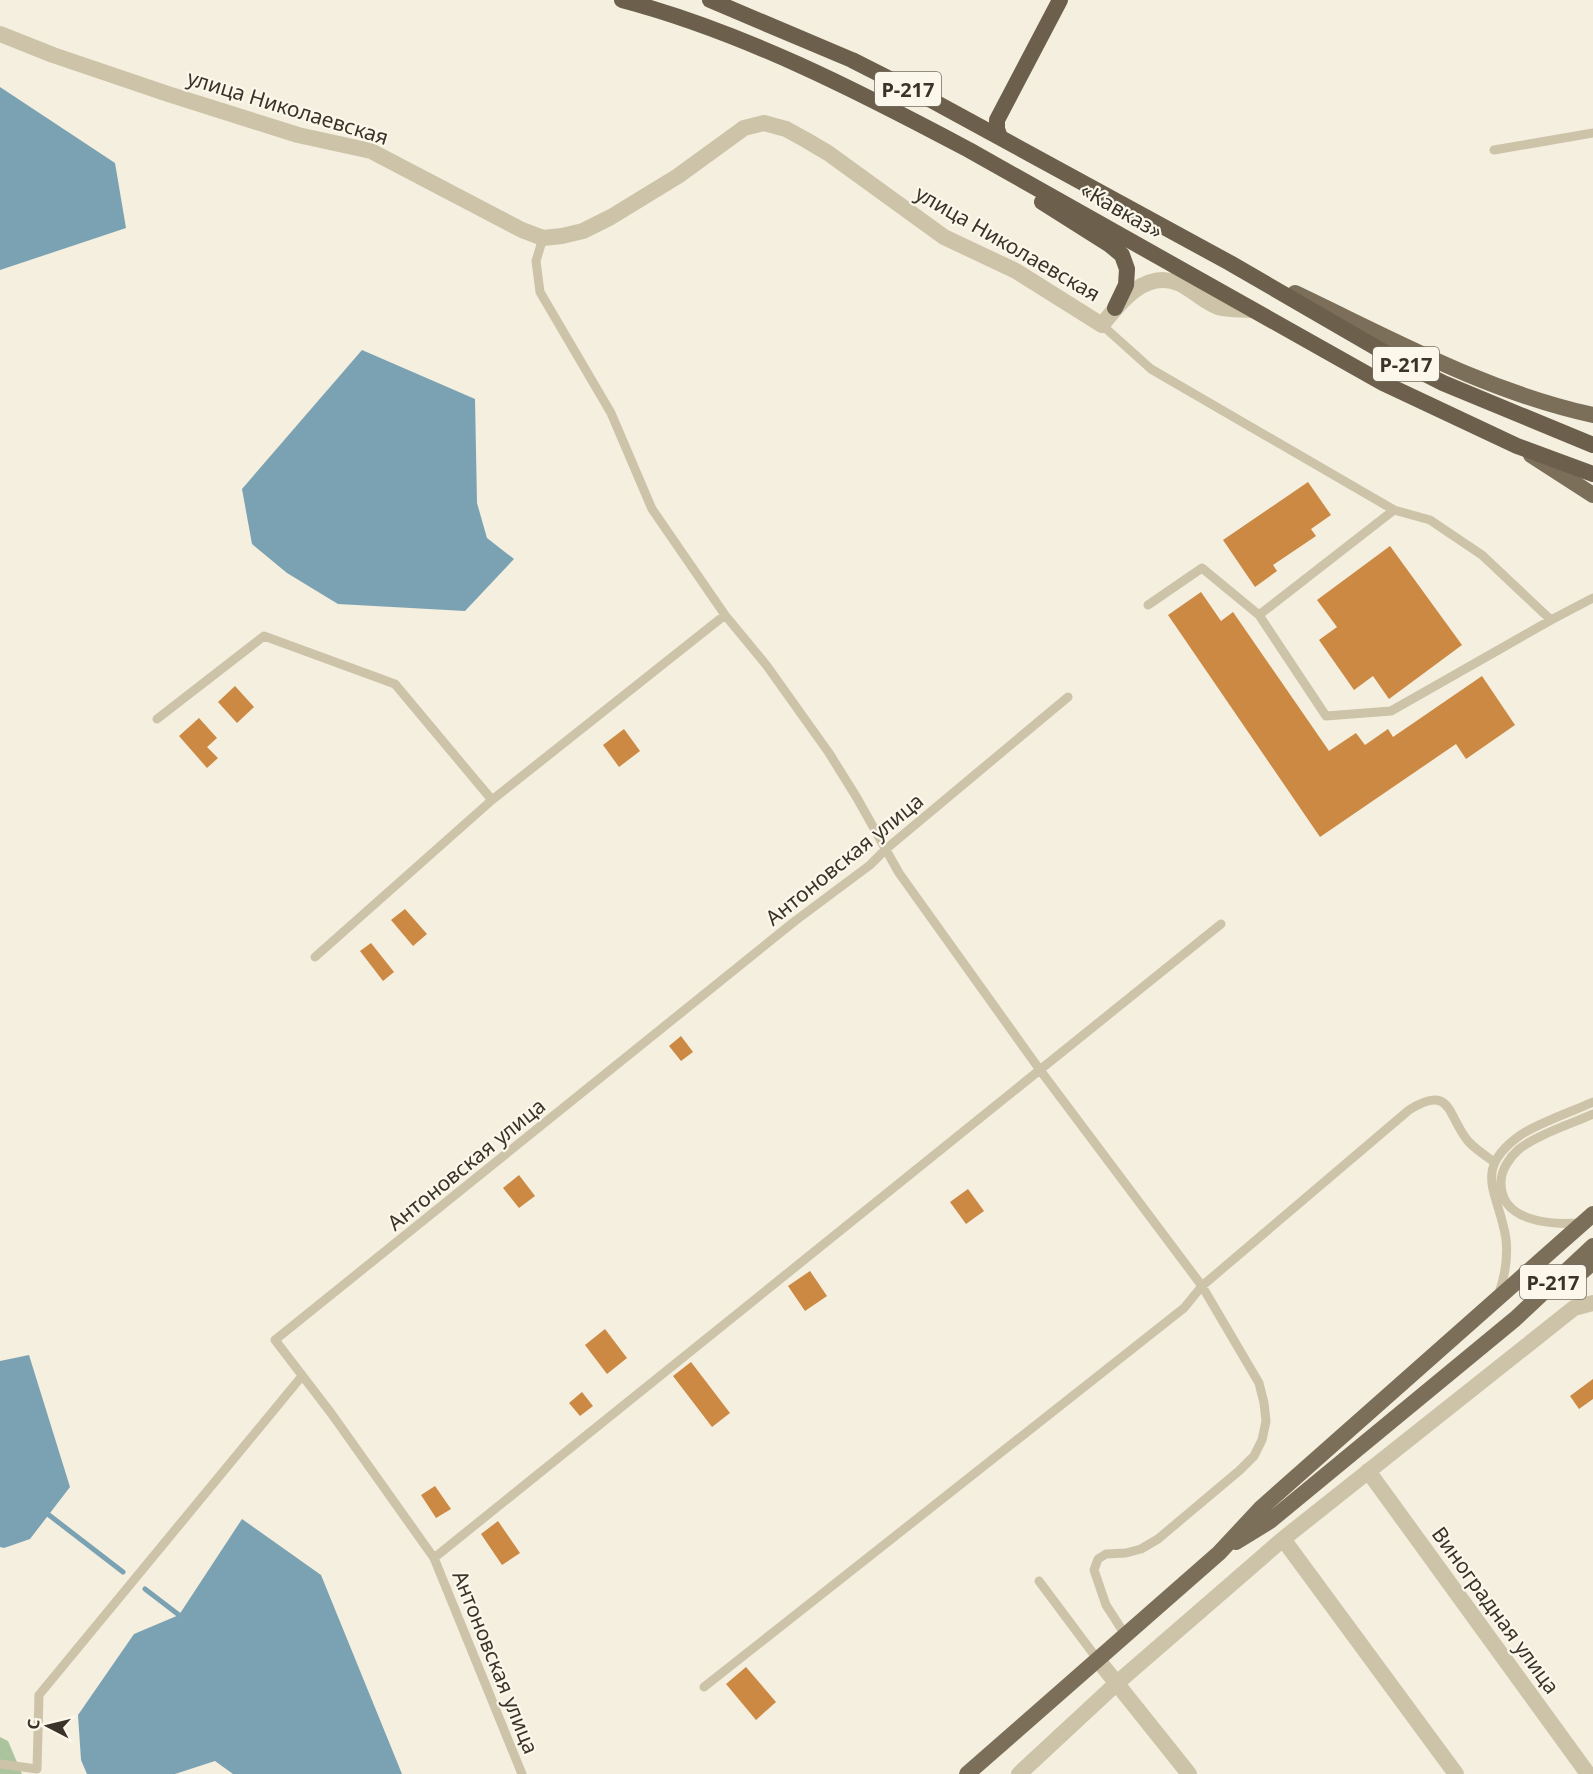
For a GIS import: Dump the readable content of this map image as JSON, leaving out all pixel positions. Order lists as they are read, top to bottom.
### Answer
{
  "streets": {
    "highway": ["Р-217", "«Кавказ»"],
    "street": ["улица Николаевская", "Виноградная улица"],
    "lane": ["Антоновская улица"]
  },
  "north": "left"
}
